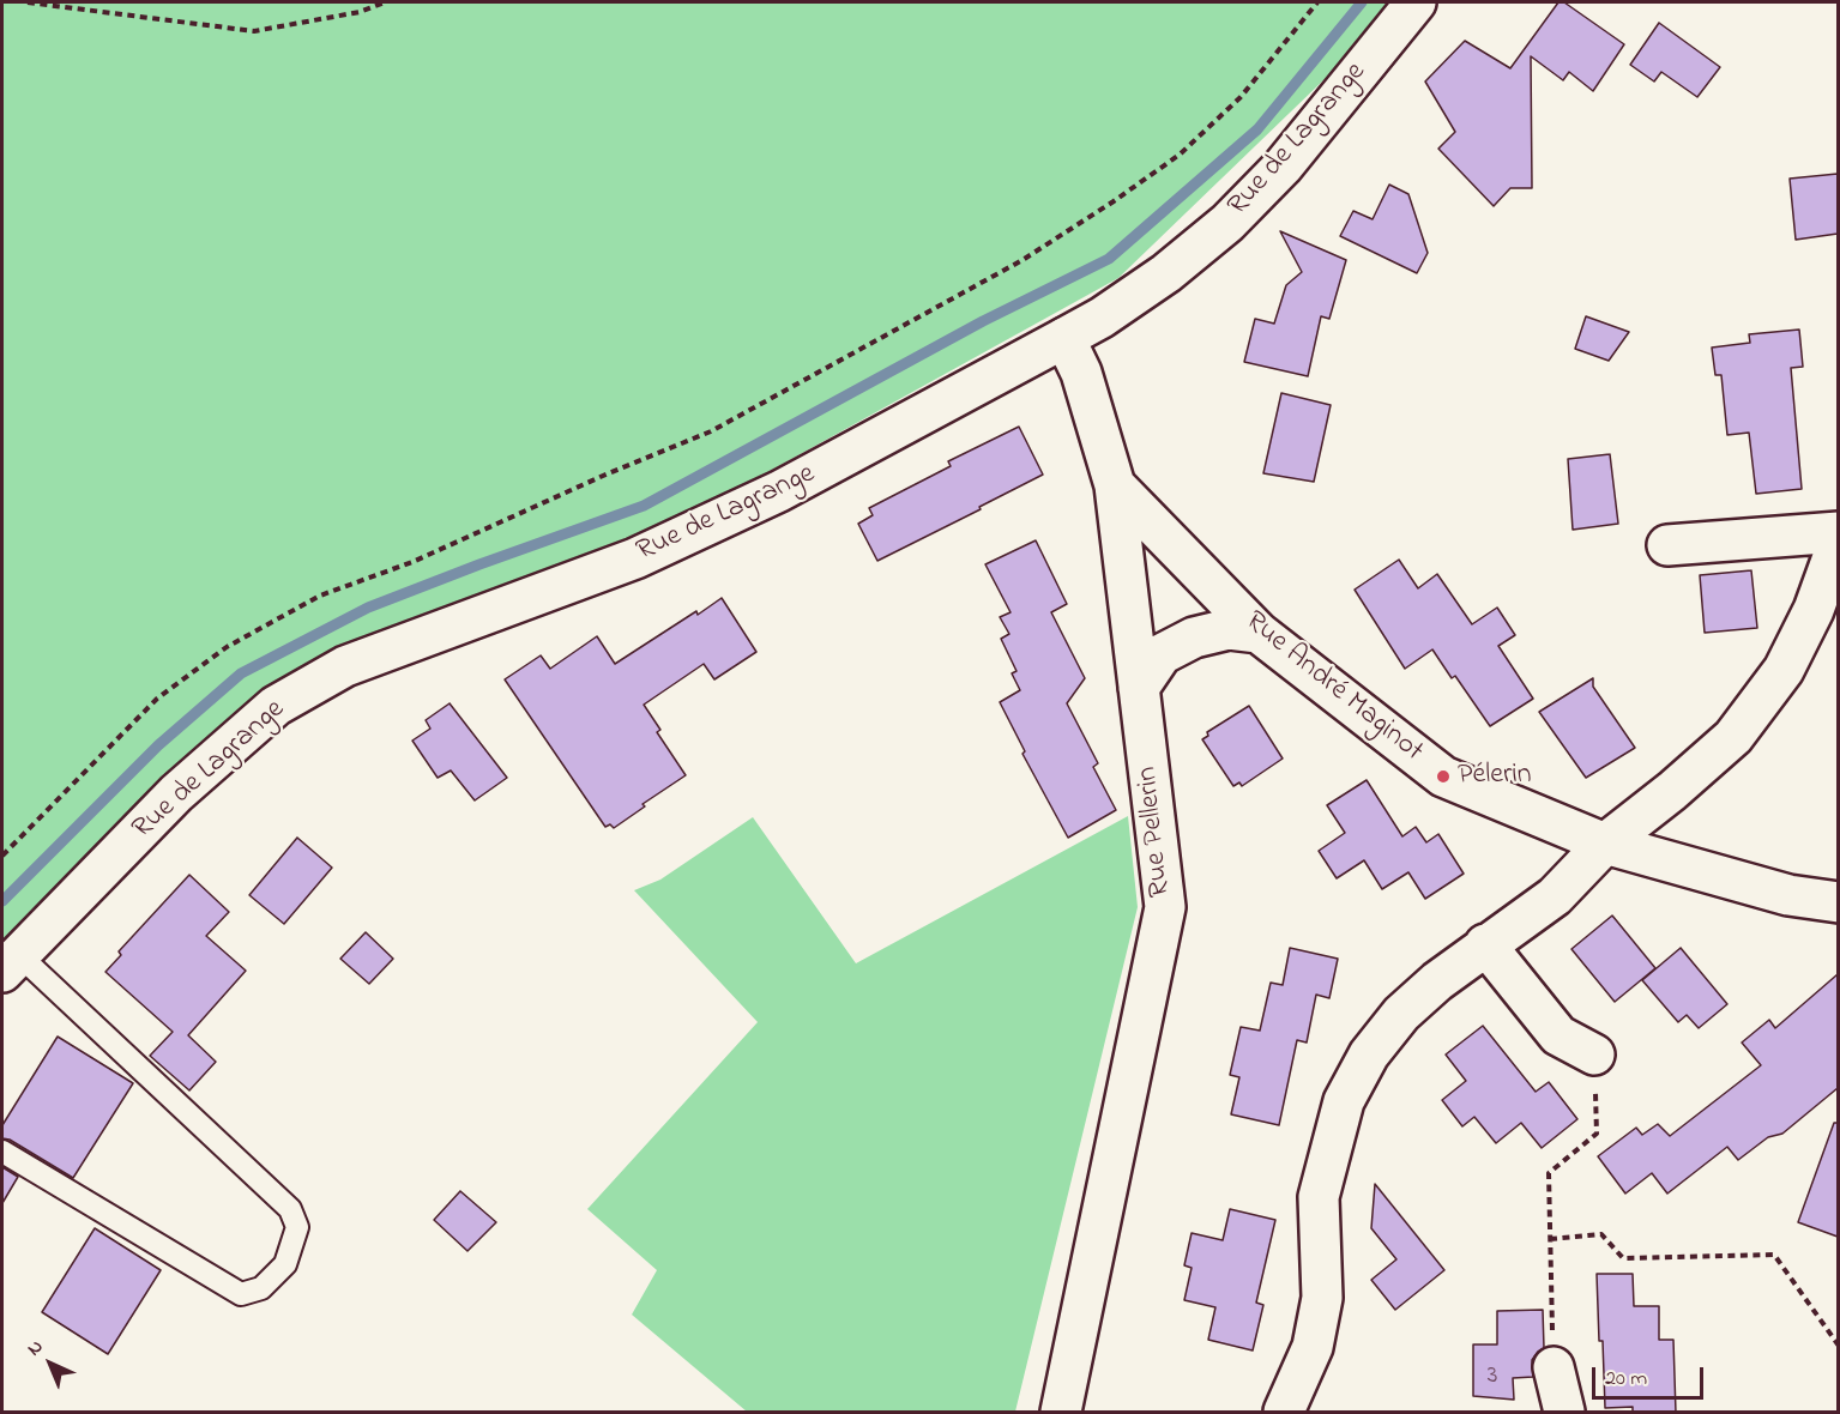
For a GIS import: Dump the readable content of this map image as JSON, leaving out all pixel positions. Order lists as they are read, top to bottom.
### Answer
{
  "streets": {
    "street": ["Rue de Lagrange", "Rue André Maginot", "Rue Pellerin"]
  },
  "crossings": [
    ["Rue de Lagrange", "Rue Pellerin"],
    ["Rue André Maginot", "Rue Pellerin"]
  ],
  "places": ["Pélerin"],
  "house_numbers": ["3"],
  "scale_bar": "20 m",
  "north": "top left"
}
